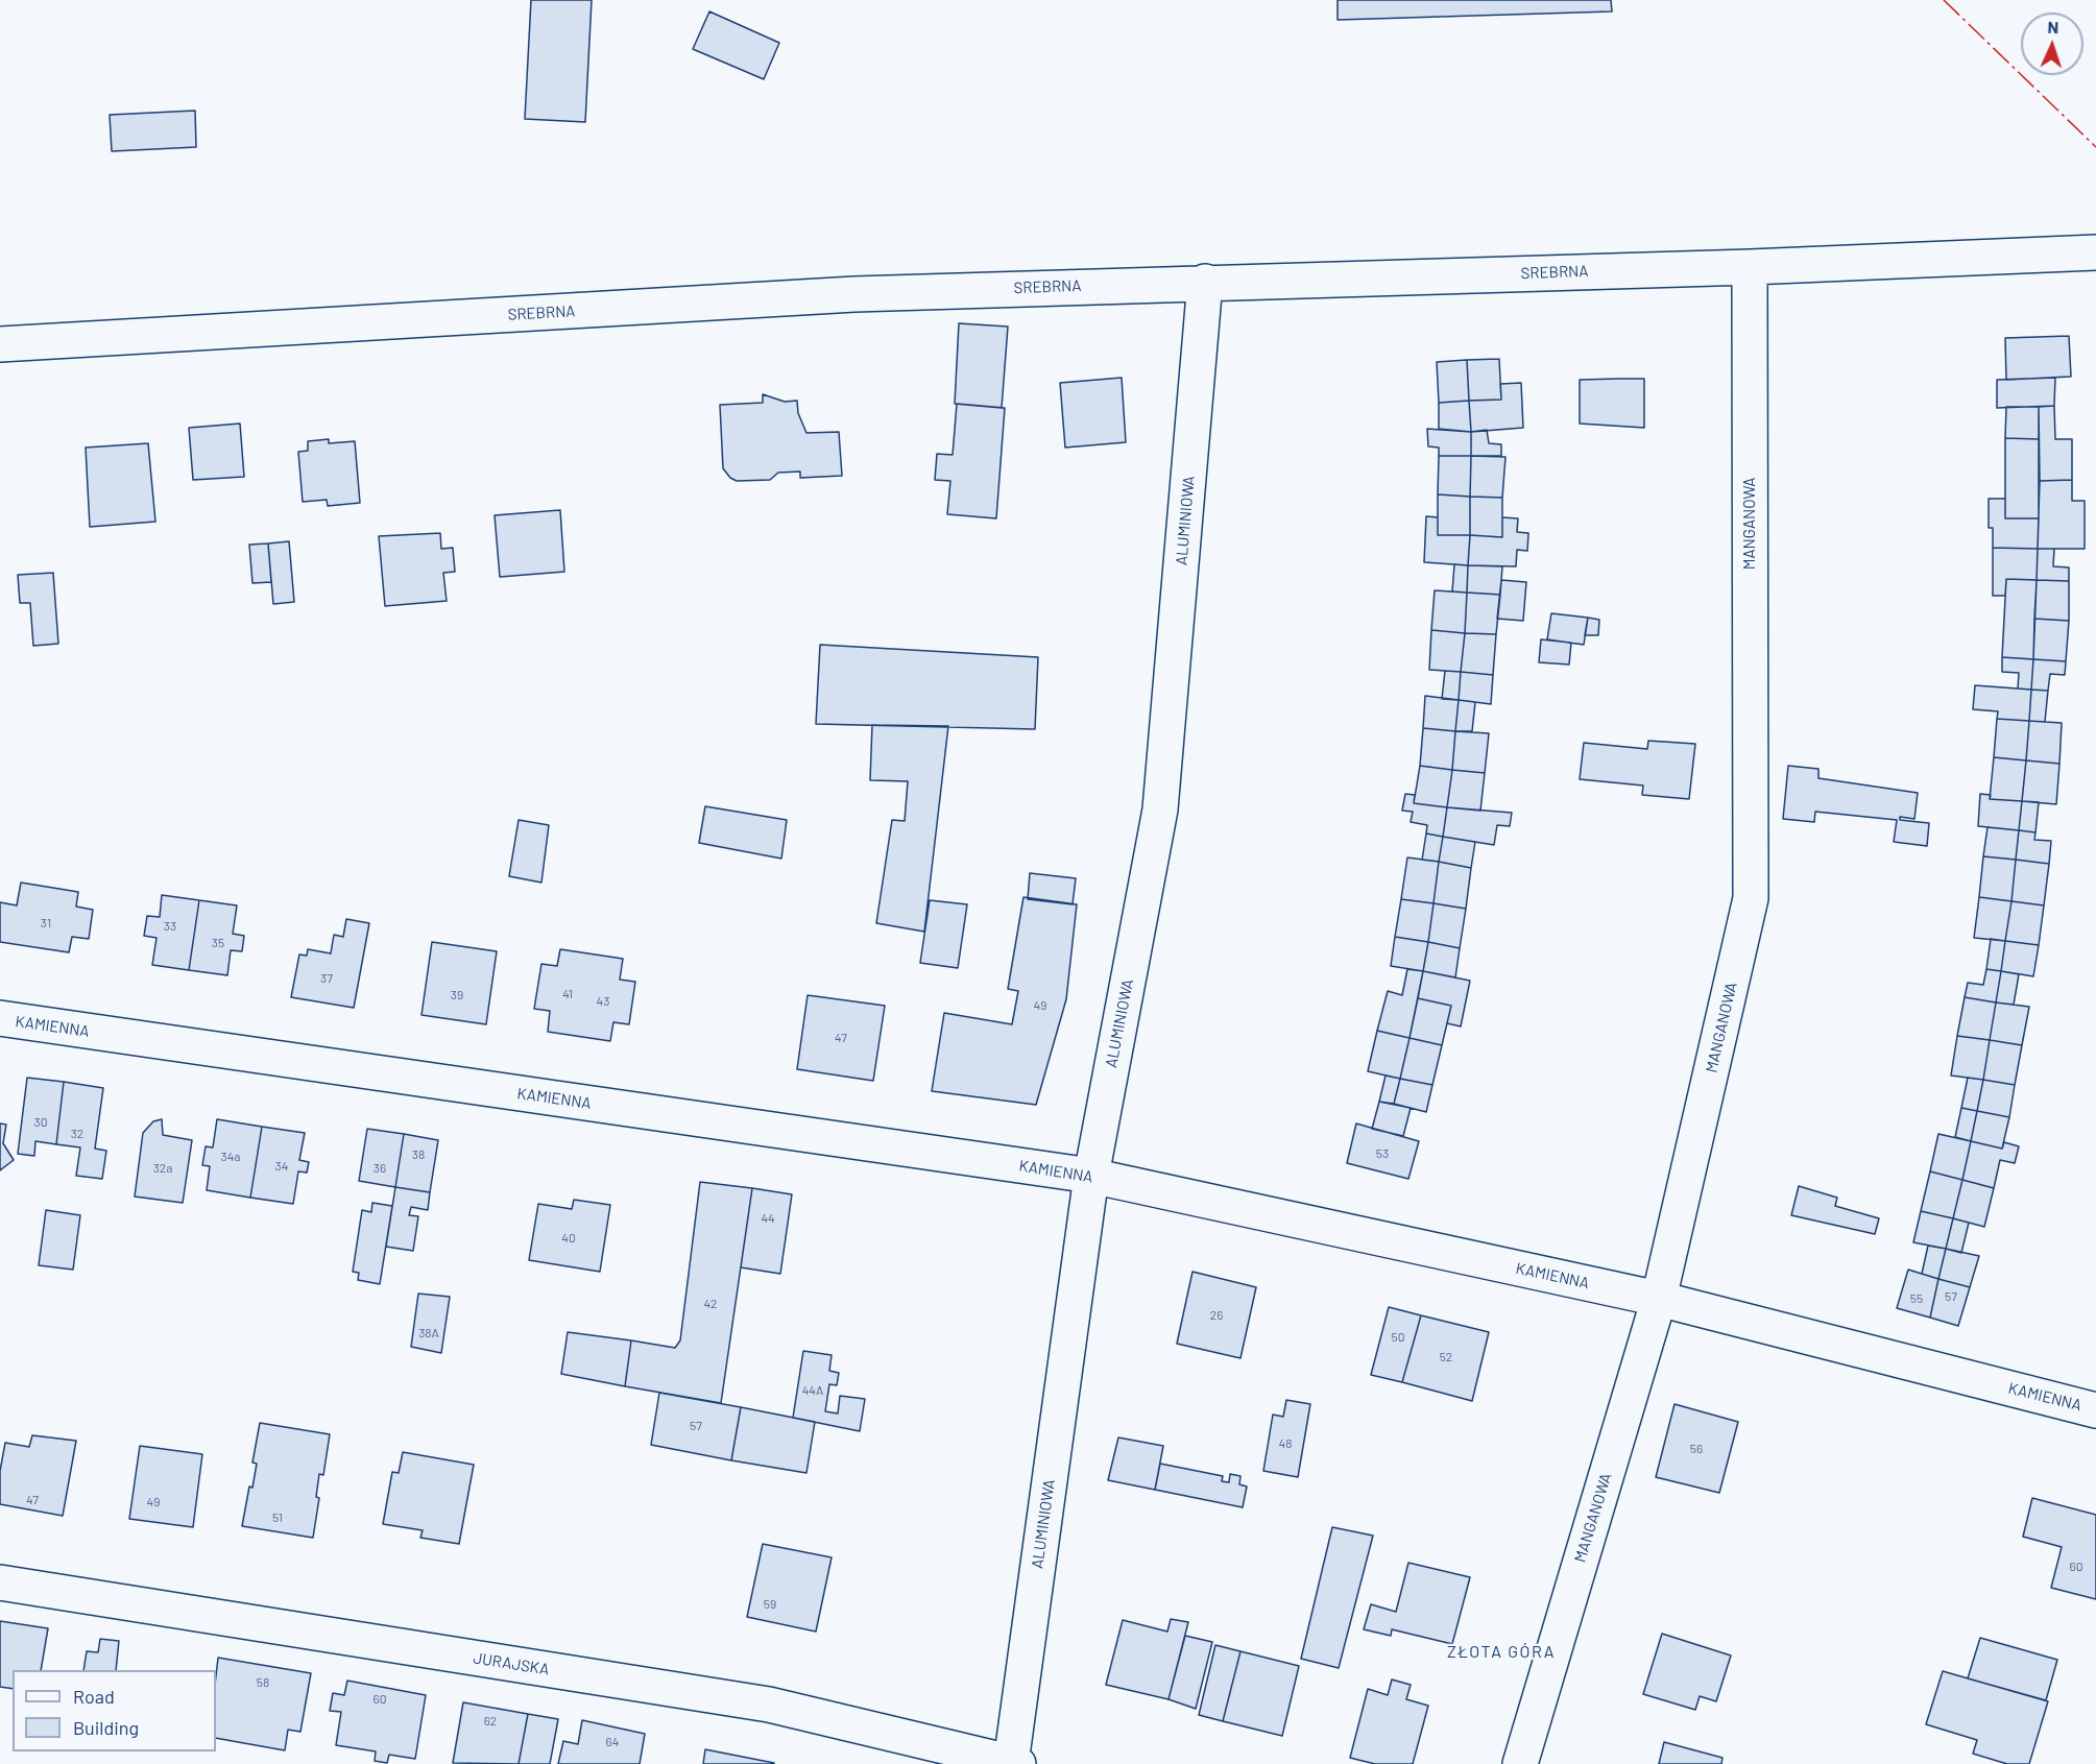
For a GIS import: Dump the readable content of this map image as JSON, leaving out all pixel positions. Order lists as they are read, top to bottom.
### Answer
{
  "streets": {
    "street": [
      "SREBRNA",
      "ALUMINIOWA",
      "MANGANOWA",
      "KAMIENNA",
      "JURAJSKA"
    ]
  },
  "crossings": [
    ["SREBRNA", "ALUMINIOWA"],
    ["SREBRNA", "MANGANOWA"],
    ["ALUMINIOWA", "KAMIENNA"],
    ["ALUMINIOWA", "JURAJSKA"],
    ["MANGANOWA", "KAMIENNA"]
  ],
  "districts": ["ZŁOTA GÓRA"],
  "house_numbers": [
    "31",
    "33",
    "35",
    "37",
    "41",
    "39",
    "43",
    "49",
    "47",
    "30",
    "32",
    "53",
    "38",
    "34a",
    "34",
    "32a",
    "36",
    "44",
    "40",
    "57",
    "55",
    "42",
    "26",
    "38A",
    "50",
    "52",
    "44A",
    "57",
    "48",
    "56",
    "47",
    "49",
    "51",
    "60",
    "59",
    "58",
    "60",
    "62",
    "64"
  ],
  "legend": ["Road", "Building"],
  "north": "top"
}
